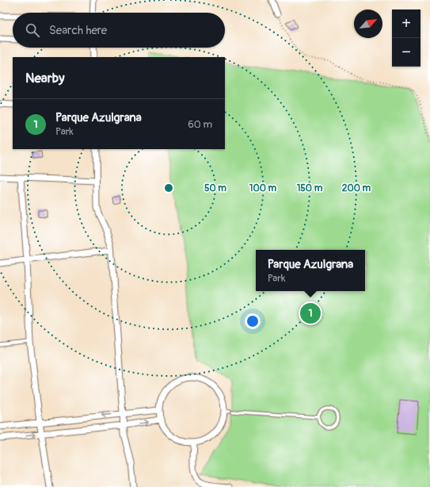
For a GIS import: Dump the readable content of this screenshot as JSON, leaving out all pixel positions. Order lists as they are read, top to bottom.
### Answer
{
  "north": "top right",
  "page": {
    "map_buttons": ["+", "−"],
    "search": "Search here",
    "heading": "Nearby",
    "list": [
      {
        "mark": "1",
        "name": "Parque Azulgrana",
        "note": "Park",
        "value": "60 m"
      }
    ],
    "popup": ["Parque Azulgrana", "Park"],
    "pins": "1"
  },
  "rings": [
    "50 m",
    "100 m",
    "150 m",
    "200 m"
  ]
}
